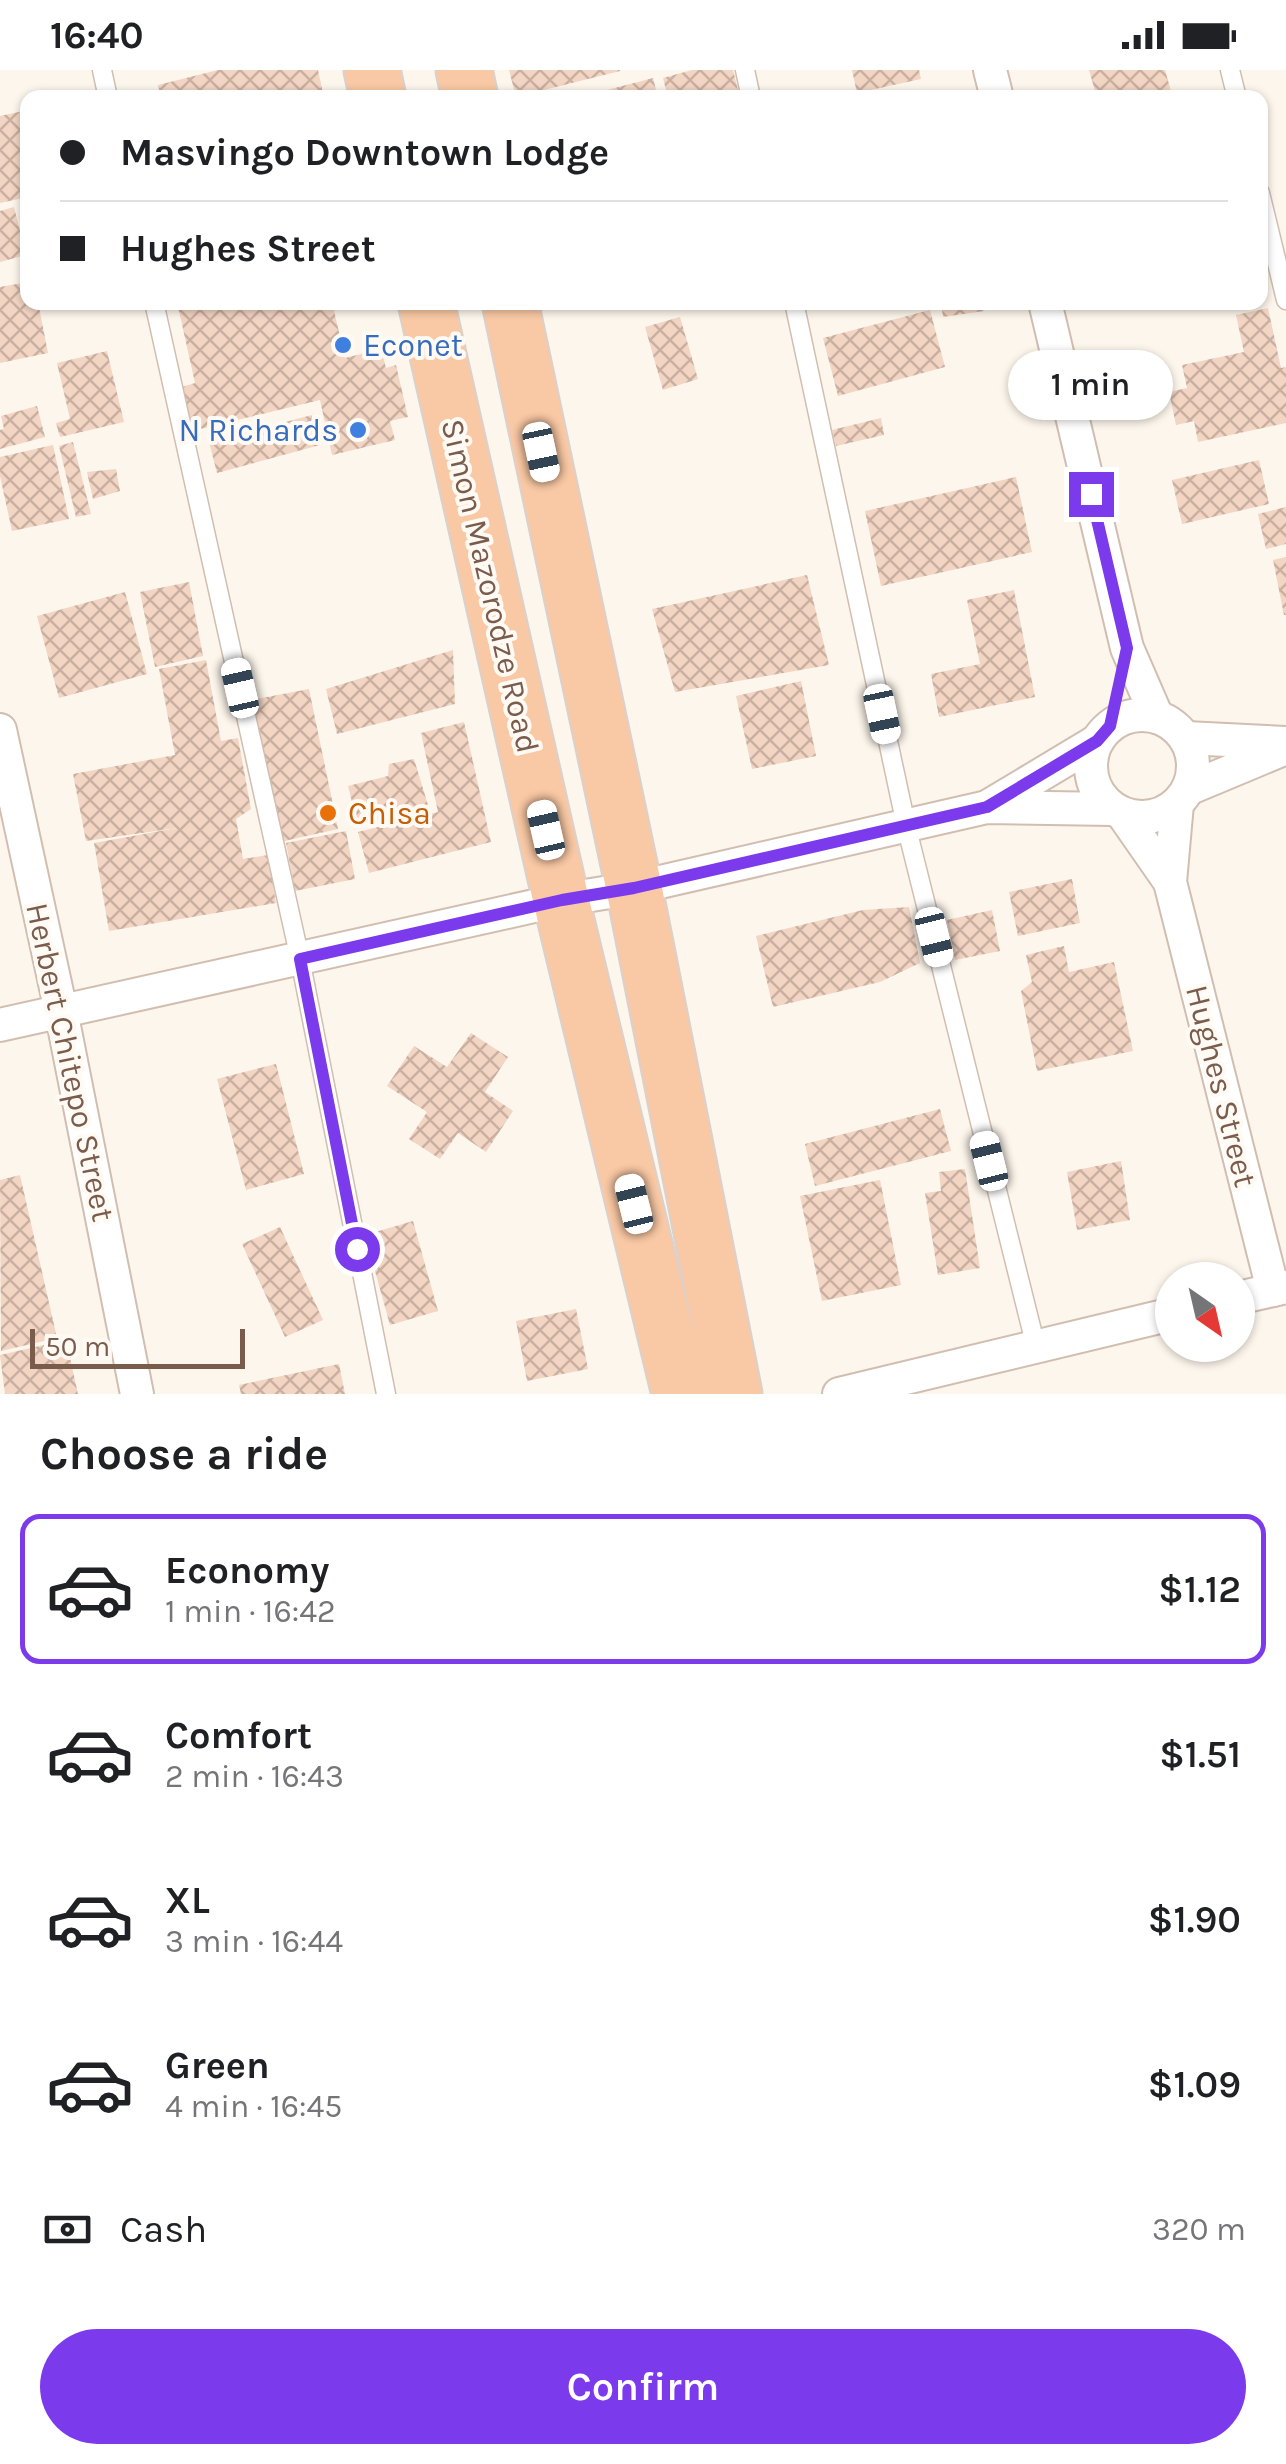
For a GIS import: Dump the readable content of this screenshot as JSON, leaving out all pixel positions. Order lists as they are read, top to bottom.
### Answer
{
  "streets": {
    "highway": ["Simon Mazorodze Road"],
    "street": ["Herbert Chitepo Street", "Hughes Street"]
  },
  "places": ["Econet", "N Richards", "Chisa"],
  "scale_bar": "50 m",
  "north": "bottom right",
  "page": {
    "status": "16:40",
    "banner": ["Masvingo Downtown Lodge", "Hughes Street"],
    "bubble": "1 min",
    "scale": "50 m",
    "heading": "Choose a ride",
    "list": [
      {
        "name": "Economy",
        "note": "1 min · 16:42",
        "value": "$1.12"
      },
      {
        "name": "Comfort",
        "note": "2 min · 16:43",
        "value": "$1.51"
      },
      {
        "name": "XL",
        "note": "3 min · 16:44",
        "value": "$1.90"
      },
      {
        "name": "Green",
        "note": "4 min · 16:45",
        "value": "$1.09"
      }
    ],
    "pay": ["Cash", "320 m"],
    "buttons": "Confirm"
  }
}
